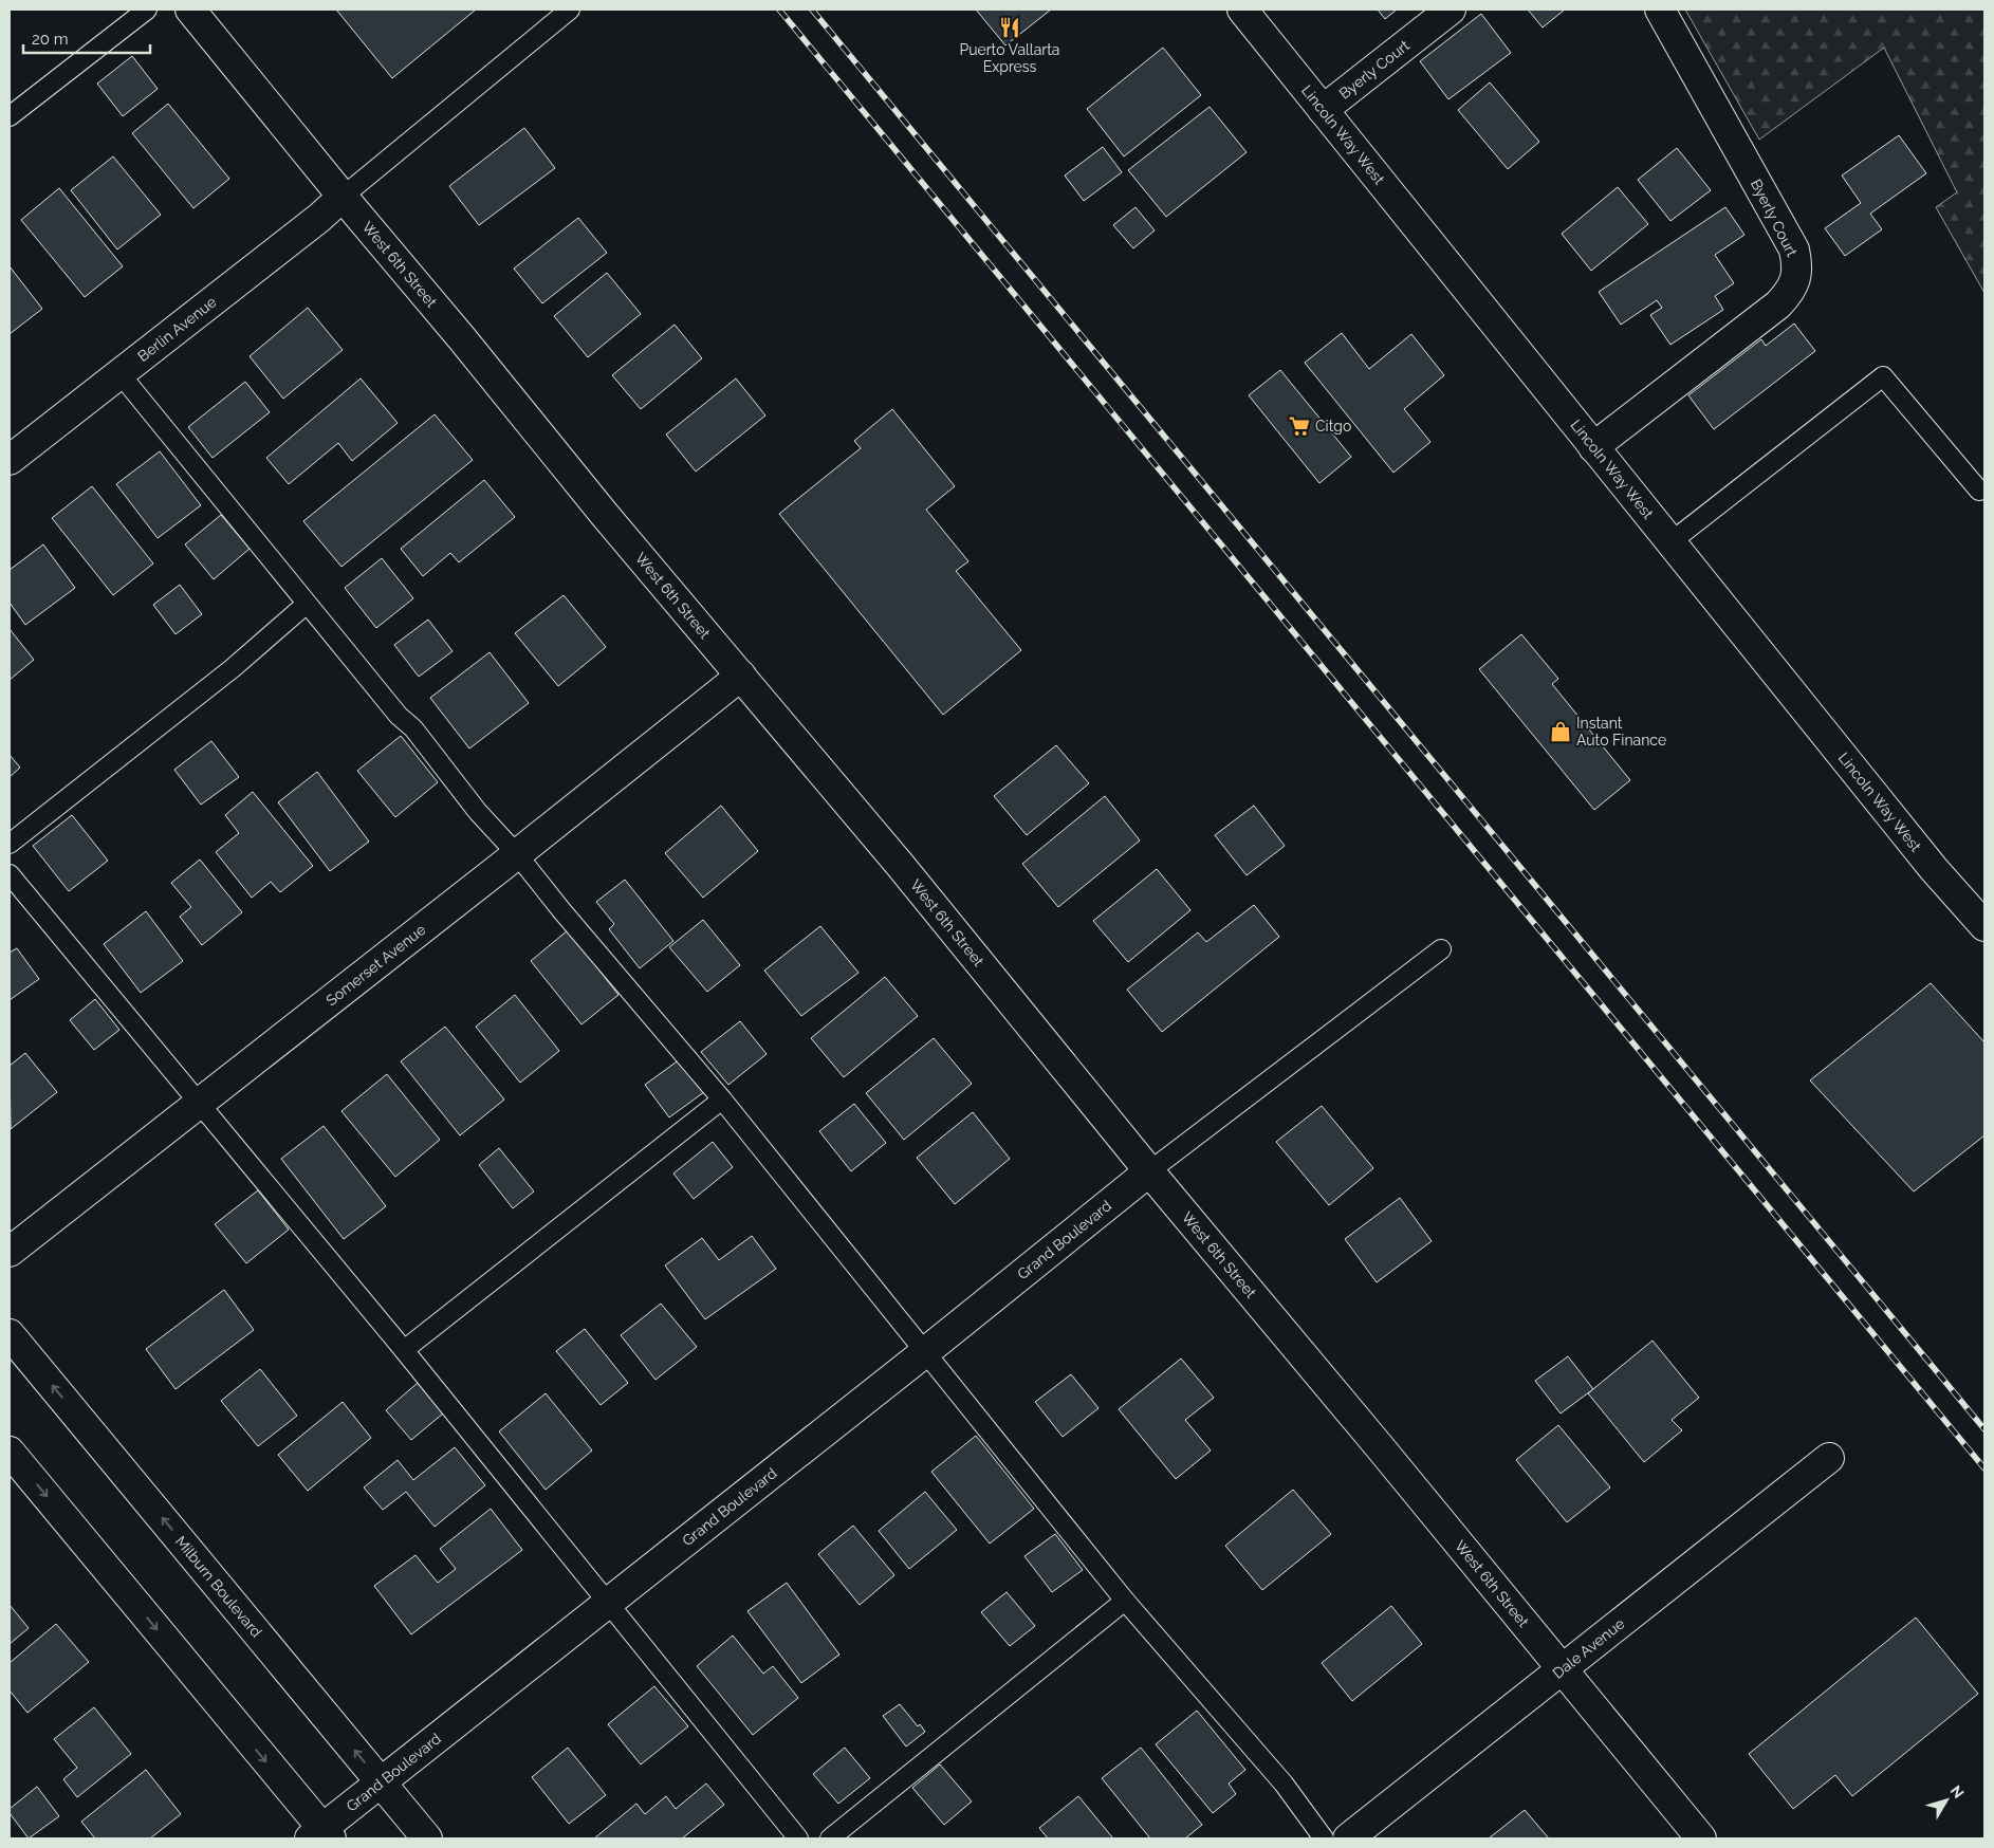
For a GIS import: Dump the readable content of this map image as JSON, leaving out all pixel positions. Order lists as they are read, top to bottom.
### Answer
{
  "streets": {
    "street": [
      "Byerly Court",
      "Lincoln Way West",
      "West 6th Street",
      "Berlin Avenue",
      "Somerset Avenue",
      "Grand Boulevard",
      "Milburn Boulevard",
      "Dale Avenue"
    ]
  },
  "crossings": [
    ["Byerly Court", "Lincoln Way West"],
    ["West 6th Street", "Berlin Avenue"],
    ["West 6th Street", "Somerset Avenue"],
    ["West 6th Street", "Grand Boulevard"],
    ["West 6th Street", "Dale Avenue"],
    ["Grand Boulevard", "Milburn Boulevard"]
  ],
  "places": {
    "restaurant": ["Puerto Vallarta Express"],
    "supermarket": ["Citgo"],
    "shop": ["Instant Auto Finance"]
  },
  "scale_bar": "20 m",
  "north": "top right"
}
